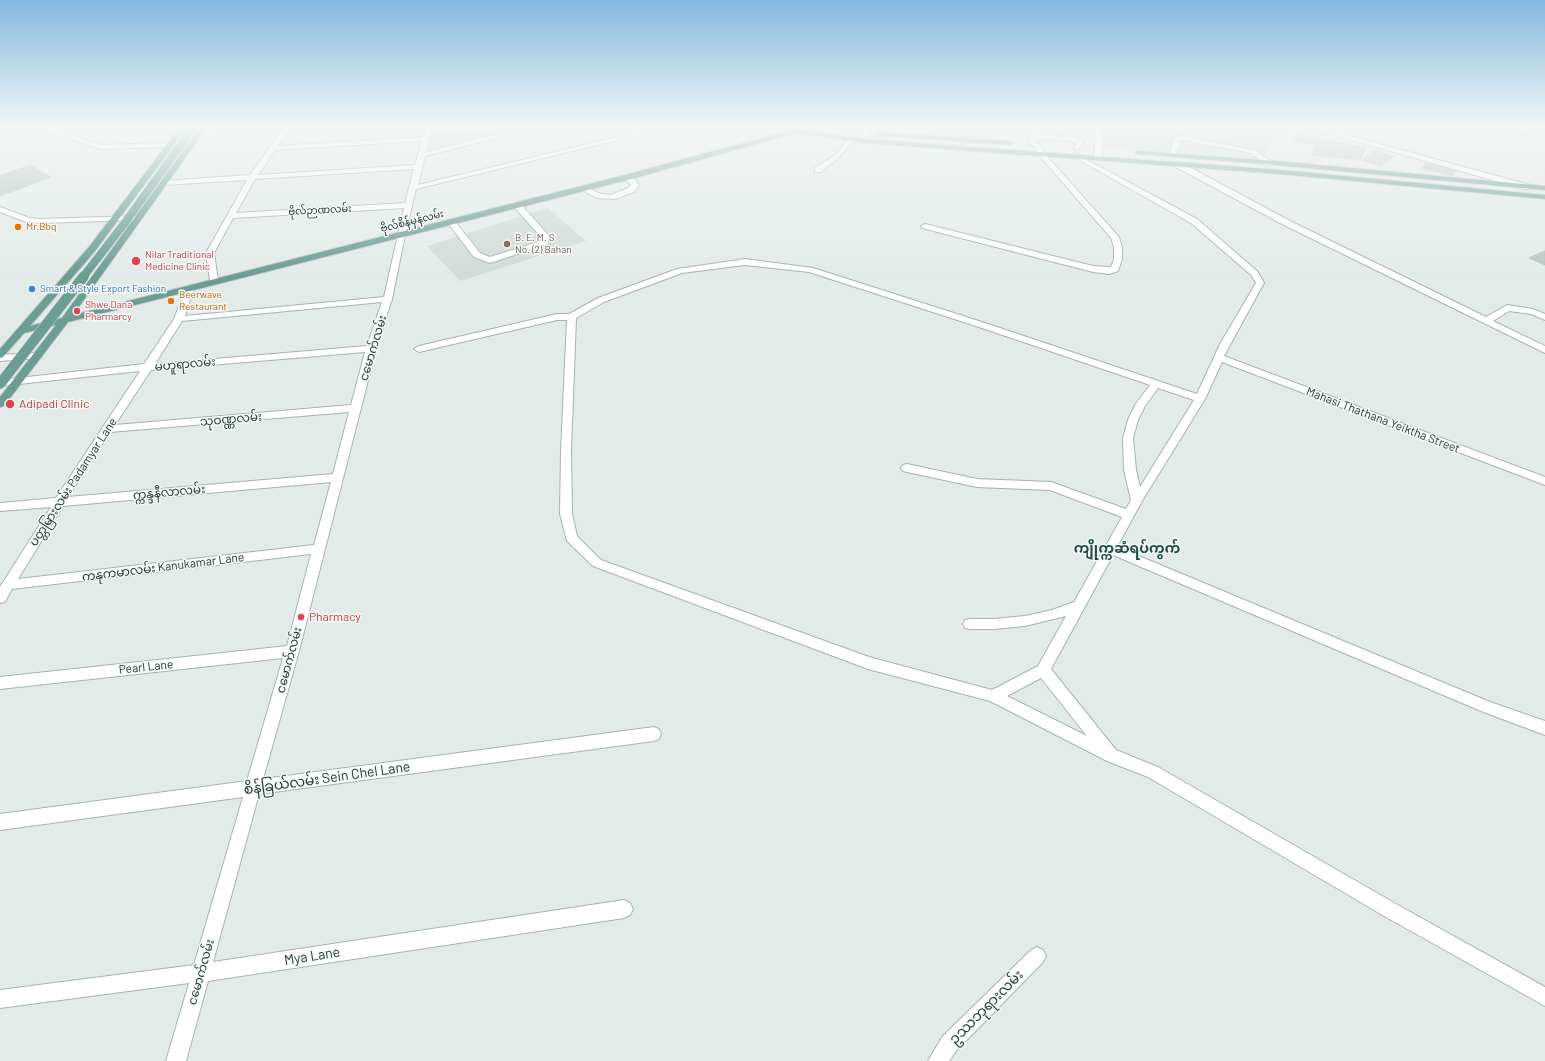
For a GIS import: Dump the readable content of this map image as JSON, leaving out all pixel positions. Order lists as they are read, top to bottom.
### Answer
{
  "streets": {
    "main road": ["ဗိုလ်စိန်မှန်လမ်း"],
    "street": [
      "ဗိုလ်ဉာဏလမ်း",
      "ငမောက်လမ်း",
      "မဟူရာလမ်း",
      "သုဝဏ္ဏလမ်း",
      "Mahasi Thathana Yeiktha Street",
      "ပတ္တမြားလမ်း Padamyar Lane",
      "က္ကန္ဒနီလာလမ်း",
      "ကနုကမာလမ်း Kanukamar Lane",
      "Pearl Lane",
      "စိန်ခြယ်လမ်း Sein Chel Lane",
      "Mya Lane",
      "ဥဿဘုရားလမ်း"
    ]
  },
  "crossings": [
    ["ဗိုလ်ဉာဏလမ်း", "ငမောက်လမ်း"],
    ["ဗိုလ်စိန်မှန်လမ်း", "ငမောက်လမ်း"],
    ["ဗိုလ်စိန်မှန်လမ်း", "ပတ္တမြားလမ်း Padamyar Lane"],
    ["ငမောက်လမ်း", "မဟူရာလမ်း"],
    ["ငမောက်လမ်း", "သုဝဏ္ဏလမ်း"],
    ["ငမောက်လမ်း", "က္ကန္ဒနီလာလမ်း"],
    ["ငမောက်လမ်း", "ကနုကမာလမ်း Kanukamar Lane"],
    ["ငမောက်လမ်း", "Pearl Lane"],
    ["ငမောက်လမ်း", "စိန်ခြယ်လမ်း Sein Chel Lane"],
    ["ငမောက်လမ်း", "Mya Lane"],
    ["မဟူရာလမ်း", "ပတ္တမြားလမ်း Padamyar Lane"],
    ["သုဝဏ္ဏလမ်း", "ပတ္တမြားလမ်း Padamyar Lane"],
    ["ပတ္တမြားလမ်း Padamyar Lane", "က္ကန္ဒနီလာလမ်း"],
    ["ပတ္တမြားလမ်း Padamyar Lane", "ကနုကမာလမ်း Kanukamar Lane"]
  ],
  "districts": ["ကျိုက္ကဆံရပ်ကွက်"],
  "places": [
    "Mr.Bbq",
    "B. E. M. S No. (2) Bahan",
    "Nilar Traditional Medicine Clinic",
    "Smart & Style Export Fashion",
    "Beerwave Restaurant",
    "Shwe Dana Pharmarcy",
    "Adipadi Clinic",
    "Pharmacy"
  ]
}
